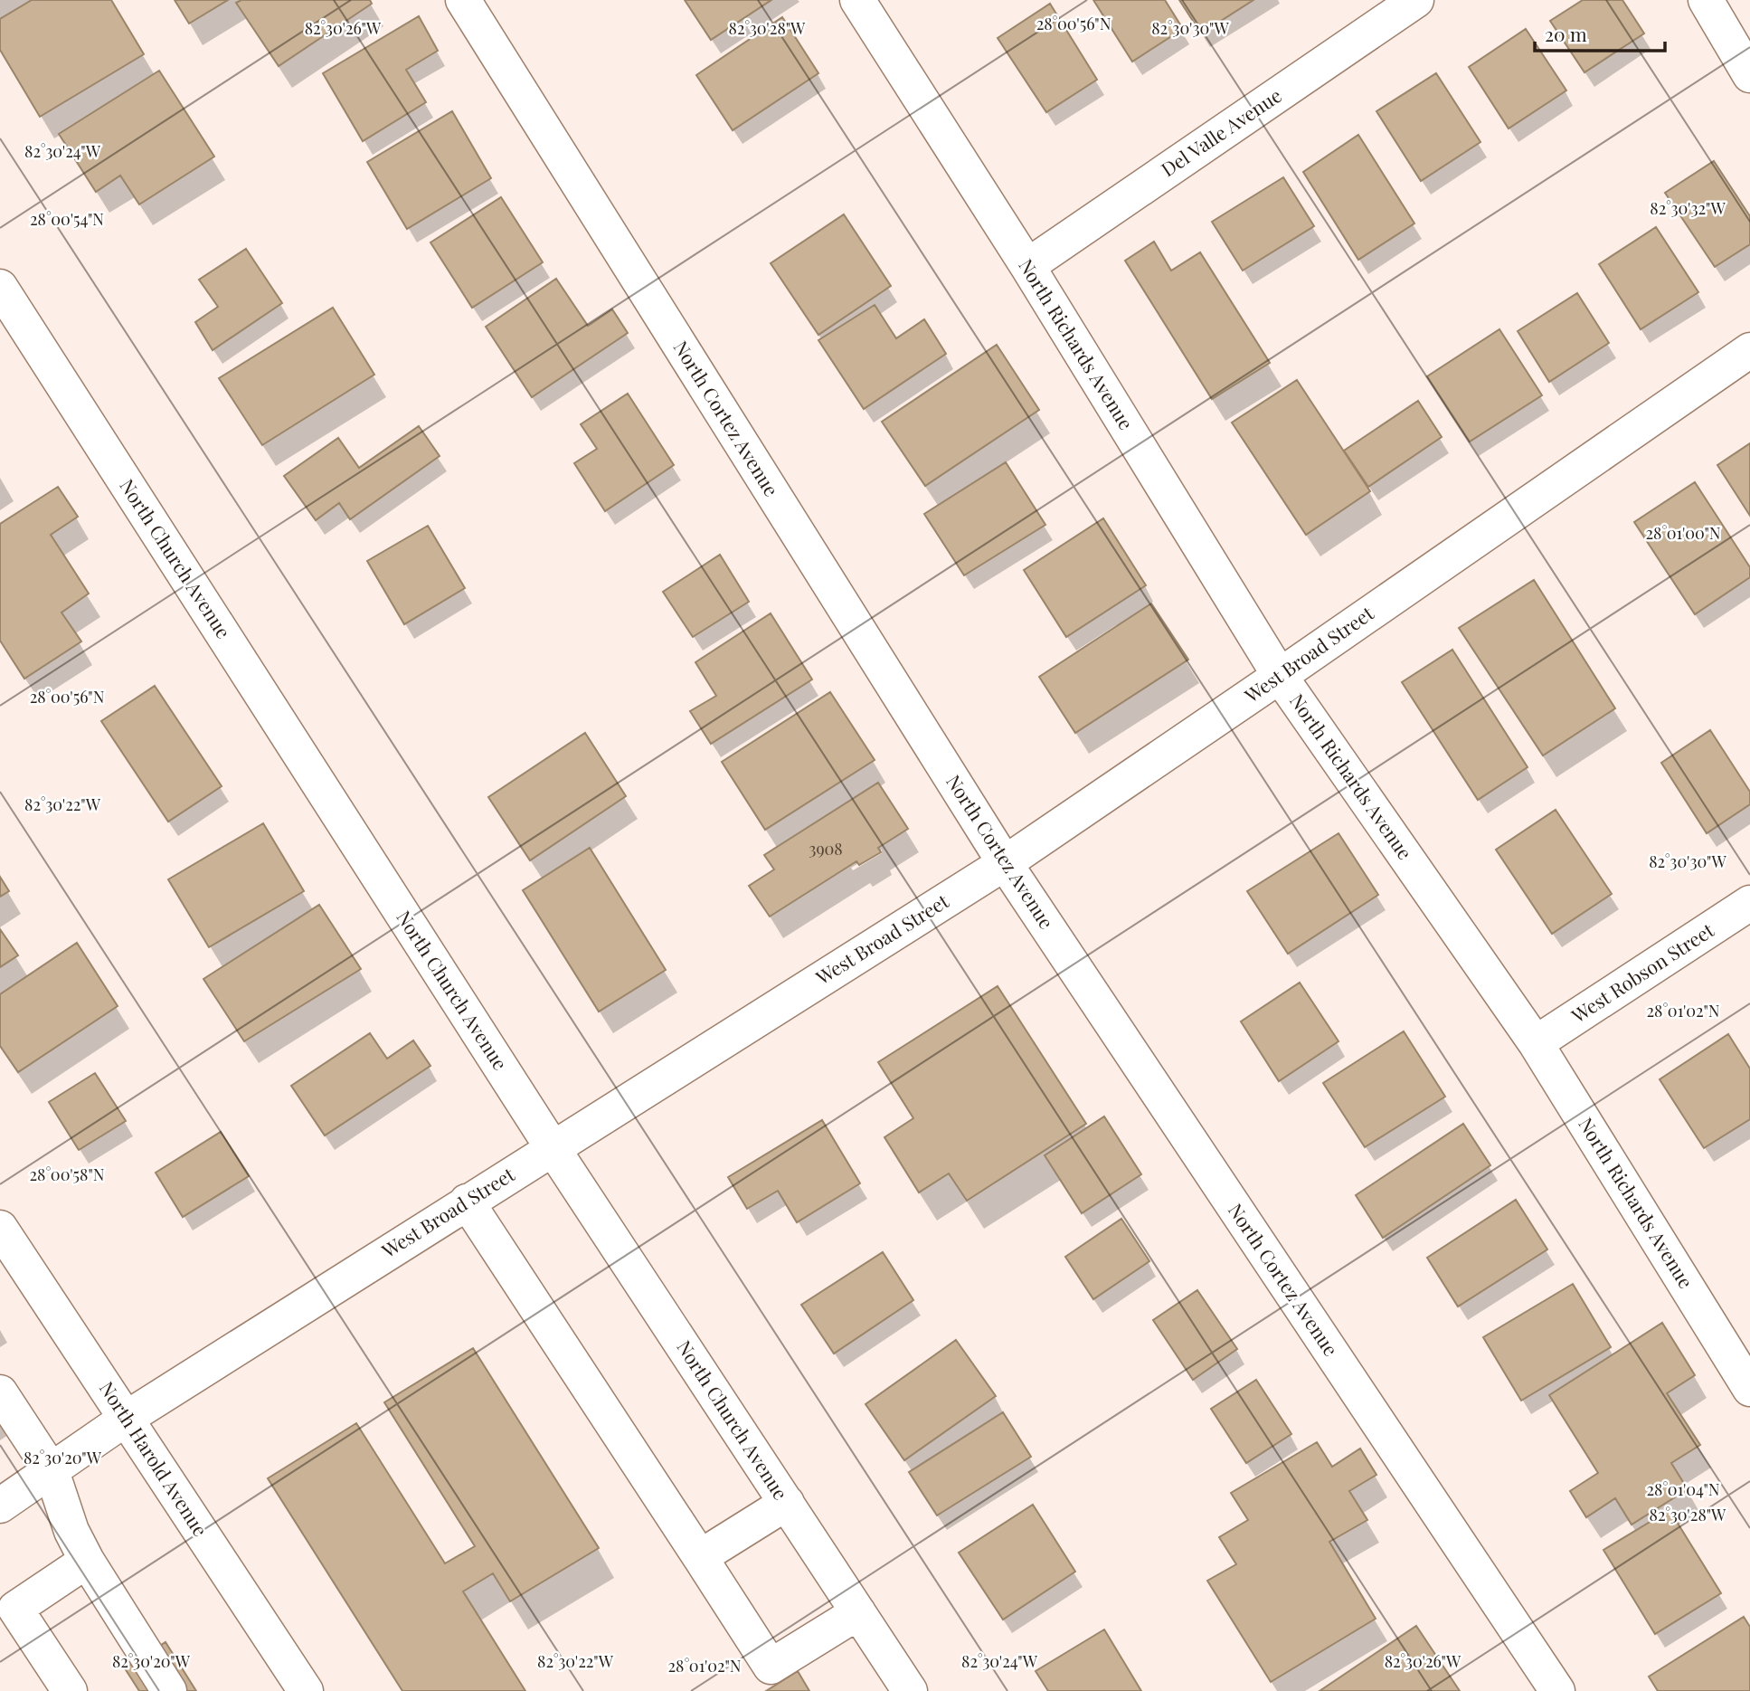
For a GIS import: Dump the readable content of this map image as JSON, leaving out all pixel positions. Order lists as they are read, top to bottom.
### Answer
{
  "streets": {
    "street": [
      "Del Valle Avenue",
      "North Richards Avenue",
      "North Cortez Avenue",
      "North Church Avenue",
      "West Broad Street",
      "West Robson Street",
      "North Harold Avenue"
    ]
  },
  "crossings": [
    ["Del Valle Avenue", "North Richards Avenue"],
    ["North Richards Avenue", "West Broad Street"],
    ["North Richards Avenue", "West Robson Street"],
    ["North Cortez Avenue", "West Broad Street"],
    ["North Church Avenue", "West Broad Street"],
    ["West Broad Street", "North Harold Avenue"]
  ],
  "house_numbers": ["3908"],
  "scale_bar": "20 m",
  "coordinates": [
    "28°00'56\"N",
    "82°30'26\"W",
    "82°30'28\"W",
    "82°30'30\"W",
    "82°30'24\"W",
    "82°30'32\"W",
    "28°00'54\"N",
    "28°01'00\"N",
    "82°30'22\"W",
    "28°01'02\"N",
    "28°00'58\"N",
    "82°30'20\"W",
    "28°01'04\"N"
  ]
}
